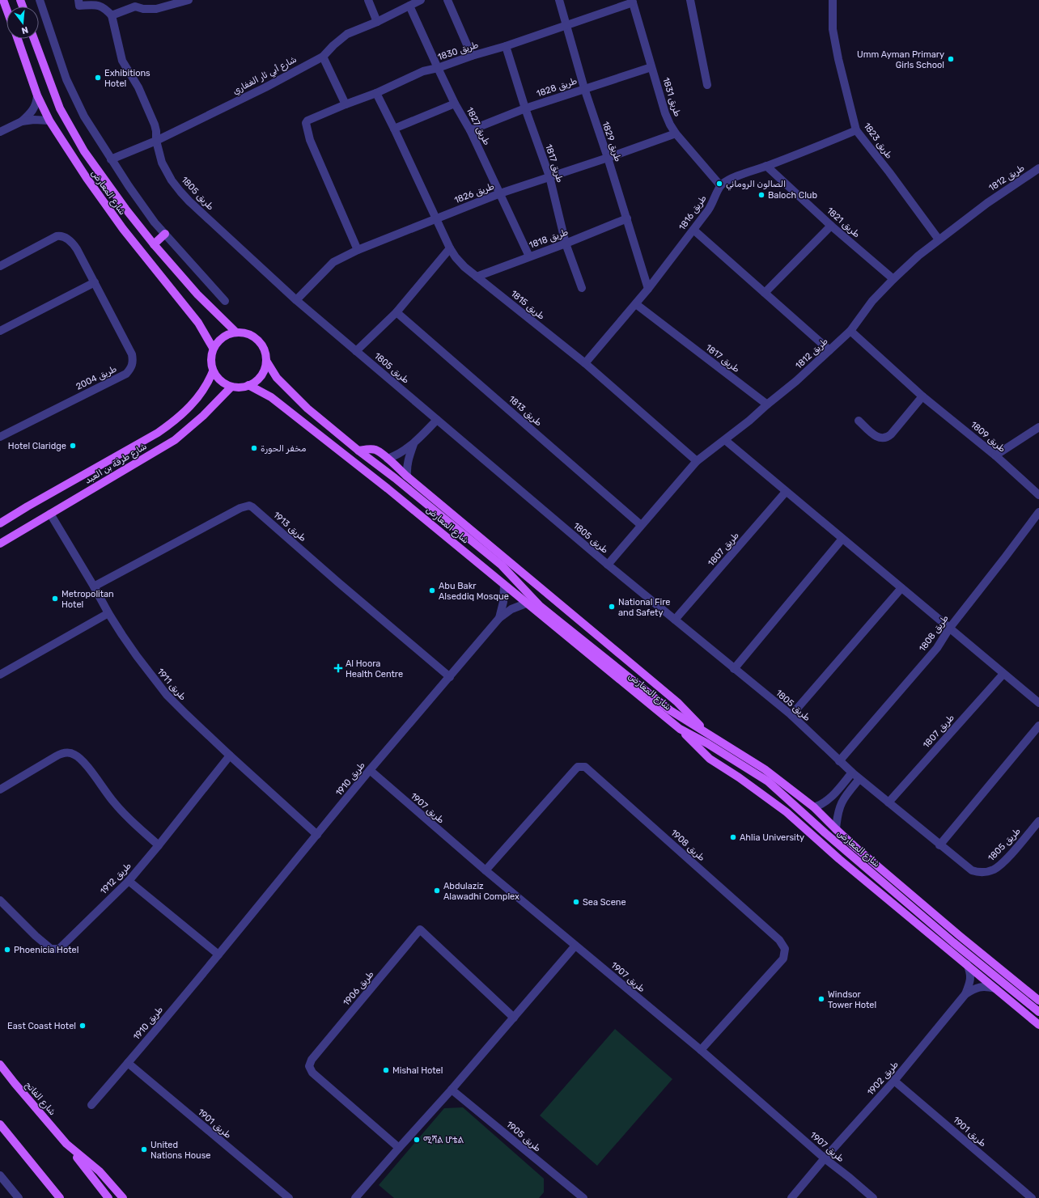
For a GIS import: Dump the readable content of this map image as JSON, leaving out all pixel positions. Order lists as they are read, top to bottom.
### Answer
{
  "streets": {
    "main road": ["شارع المعارض", "شارع طرفة بن العبد", "شارع الفاتح"],
    "street": [
      "طريق 1830",
      "شارع أبي ثار الغفاري",
      "طريق 1828",
      "طريق 1831",
      "طريق 1827",
      "طريق 1823",
      "طريق 1829",
      "طريق 1817",
      "طريق 1812",
      "طريق 1805",
      "طريق 1826",
      "طريق 1816",
      "طريق 1821",
      "طريق 1818",
      "طريق 1815",
      "طريق 2004",
      "طريق 1813",
      "طريق 1809",
      "طريق 1913",
      "طريق 1807",
      "طريق 1808",
      "طريق 1911",
      "طريق 1910",
      "طريق 1907",
      "طريق 1908",
      "طريق 1912",
      "طريق 1906",
      "طريق 1902",
      "طريق 1901",
      "طريق 1905"
    ]
  },
  "crossings": [
    ["طريق 1830", "طريق 1831"],
    ["طريق 1830", "طريق 1827"],
    ["طريق 1830", "طريق 1829"],
    ["طريق 1830", "طريق 1817"],
    ["طريق 1830", "طريق 1826"],
    ["طريق 1830", "طريق 1815"],
    ["شارع أبي ثار الغفاري", "طريق 1827"],
    ["شارع أبي ثار الغفاري", "طريق 1805"],
    ["طريق 1828", "طريق 1831"],
    ["طريق 1828", "طريق 1827"],
    ["طريق 1828", "طريق 1829"],
    ["طريق 1828", "طريق 1817"],
    ["طريق 1831", "طريق 1826"],
    ["طريق 1831", "طريق 1816"],
    ["طريق 1827", "طريق 1826"],
    ["طريق 1827", "طريق 1818"],
    ["طريق 1823", "طريق 1812"],
    ["طريق 1829", "طريق 1826"],
    ["طريق 1829", "طريق 1816"],
    ["طريق 1829", "طريق 1818"],
    ["طريق 1817", "طريق 1812"],
    ["طريق 1817", "طريق 1826"],
    ["طريق 1817", "طريق 1816"],
    ["طريق 1817", "طريق 1818"],
    ["طريق 1812", "طريق 1805"],
    ["طريق 1812", "طريق 1821"],
    ["طريق 1812", "طريق 1815"],
    ["طريق 1812", "طريق 1813"],
    ["طريق 1812", "طريق 1809"],
    ["شارع المعارض", "شارع طرفة بن العبد"],
    ["شارع المعارض", "طريق 1910"],
    ["طريق 1805", "طريق 1826"],
    ["طريق 1805", "طريق 1807"],
    ["طريق 1805", "طريق 1808"],
    ["طريق 1826", "طريق 1815"],
    ["طريق 1816", "طريق 1815"],
    ["طريق 1818", "طريق 1815"],
    ["شارع طرفة بن العبد", "طريق 1911"],
    ["طريق 1913", "طريق 1911"],
    ["طريق 1913", "طريق 1910"],
    ["طريق 1911", "طريق 1910"],
    ["طريق 1911", "طريق 1912"],
    ["طريق 1910", "طريق 1907"],
    ["طريق 1910", "طريق 1901"],
    ["طريق 1907", "طريق 1908"],
    ["طريق 1907", "طريق 1902"],
    ["طريق 1902", "طريق 1901"]
  ],
  "places": {
    "other": [
      "Umm Ayman Primary Girls School",
      "Exhibitions Hotel",
      "الصالون الروماني",
      "Baloch Club",
      "Hotel Claridge",
      "مخفر الحورة",
      "Abu Bakr Alseddiq Mosque",
      "Metropolitan Hotel",
      "National Fire and Safety",
      "Ahlia University",
      "Abdulaziz Alawadhi Complex",
      "Sea Scene",
      "Phoenicia Hotel",
      "Windsor Tower Hotel",
      "East Coast Hotel",
      "Mishal Hotel",
      "ሚሻል ሆቴል",
      "United Nations House"
    ],
    "health": ["Al Hoora Health Centre"]
  },
  "north": "bottom"
}
